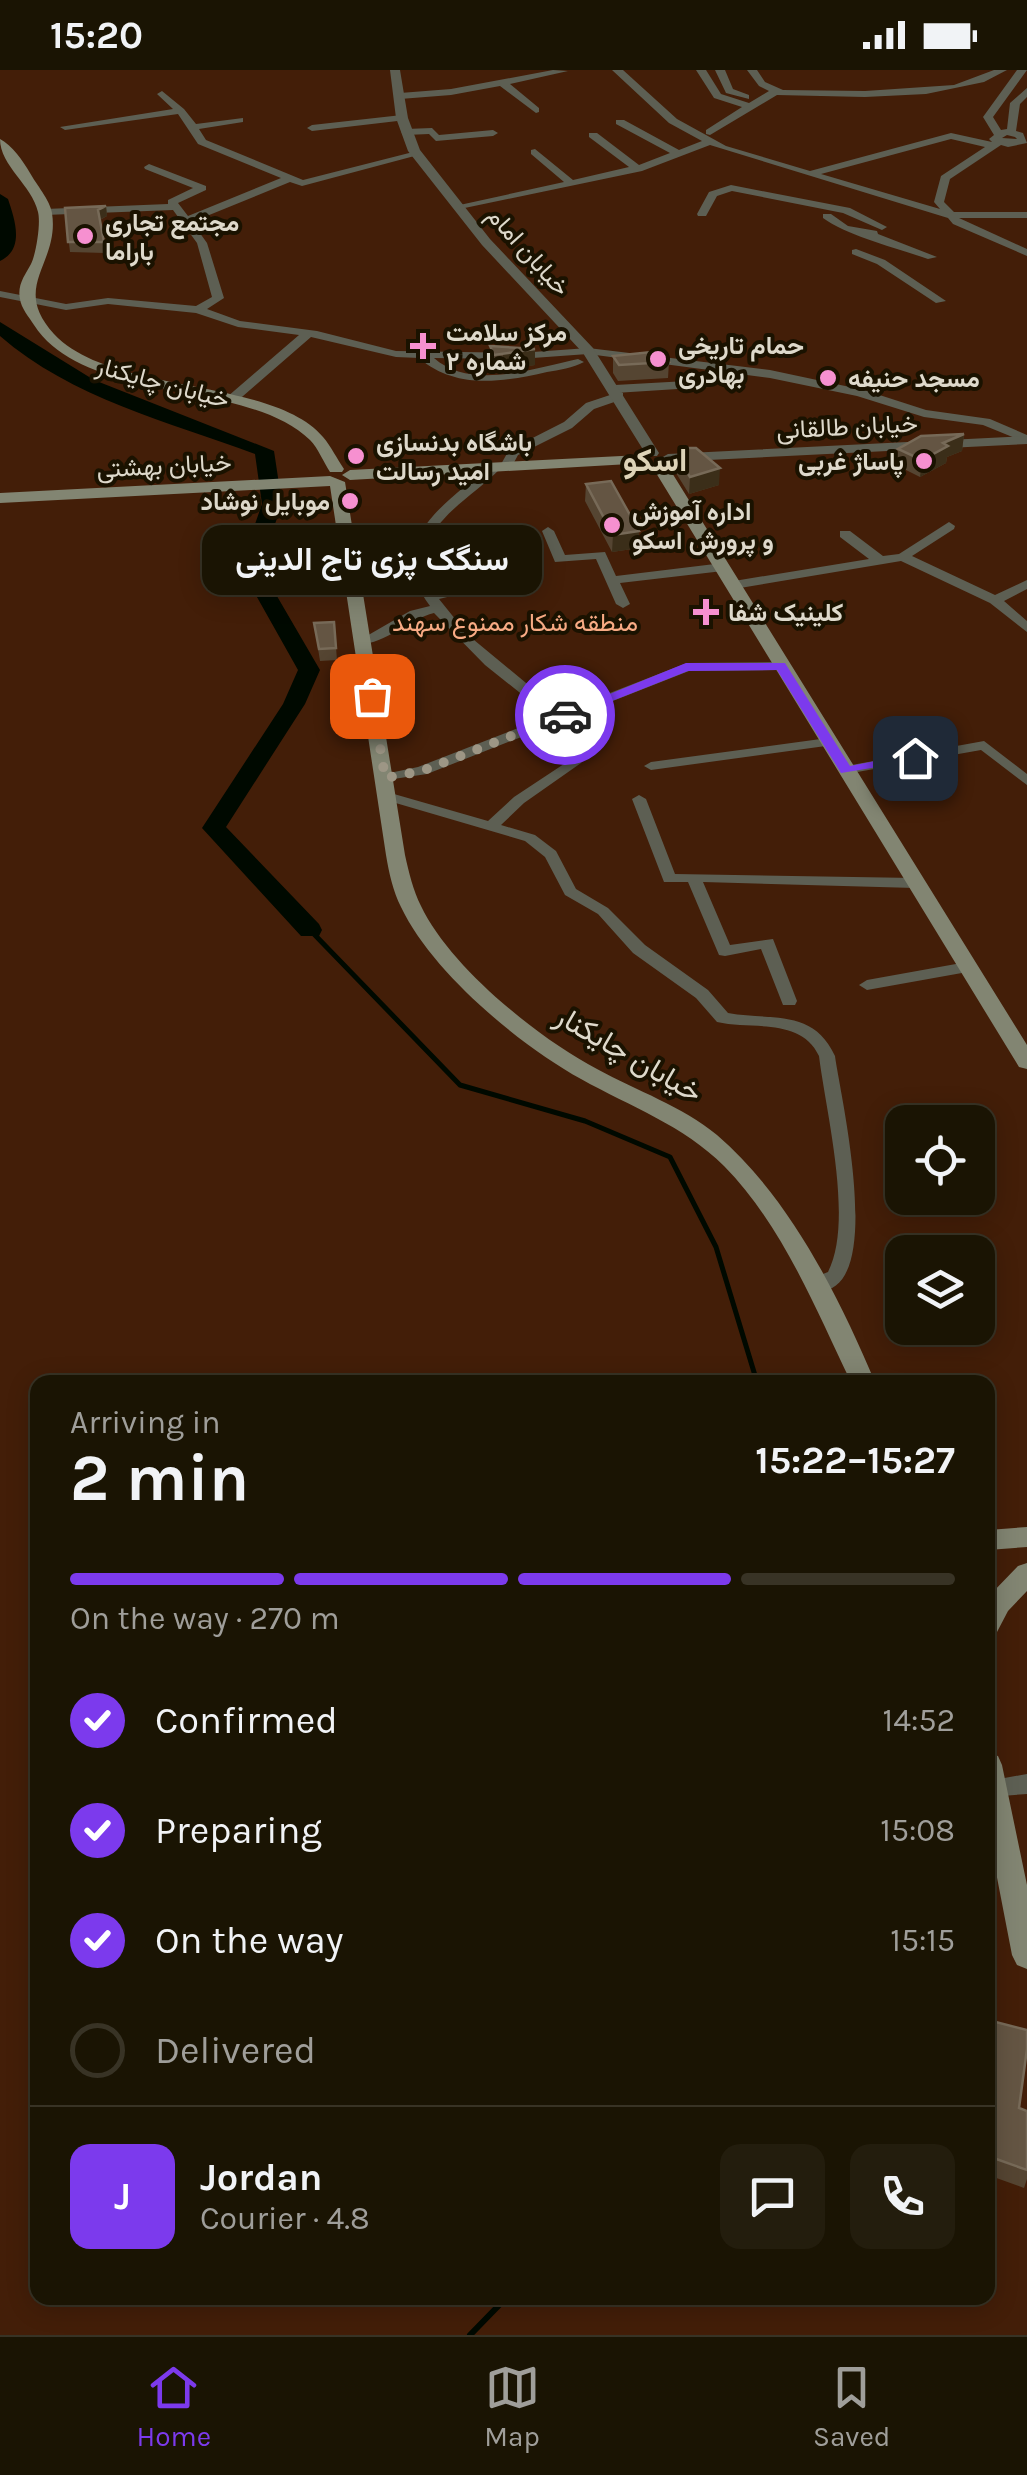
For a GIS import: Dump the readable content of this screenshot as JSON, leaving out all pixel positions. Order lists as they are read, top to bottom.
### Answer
{
  "streets": {
    "main road": ["خیابان امام", "خیابان چایکنار", "خیابان بهشتی"],
    "street": ["خیابان طالقانی"]
  },
  "crossings": [
    ["خیابان امام", "خیابان طالقانی"],
    ["خیابان امام", "خیابان بهشتی"],
    ["خیابان چایکنار", "خیابان بهشتی"],
    ["خیابان طالقانی", "خیابان بهشتی"]
  ],
  "districts": ["اسکو"],
  "parks": ["منطقه شکار ممنوع سهند"],
  "places": {
    "other": [
      "مجتمع تجاری باراما",
      "حمام تاریخی بهادری",
      "مسجد حنیفه",
      "باشگاه بدنسازی امید رسالت",
      "پاساژ غربی",
      "موبایل نوشاد",
      "اداره آموزش و پرورش اسکو",
      "سنگک پزی تاج الدینی"
    ],
    "health": ["مرکز سلامت شماره ۲", "کلینیک شفا"]
  },
  "page": {
    "status": "15:20",
    "bubble": "سنگک پزی تاج الدینی",
    "heading": ["2 min", "Arriving in", "15:22–15:27"],
    "panel": ["Jordan", "Courier · 4.8"],
    "bar": "On the way · 270 m",
    "list": [
      ["Confirmed", "14:52"],
      ["Preparing", "15:08"],
      ["On the way", "15:15"],
      "Delivered"
    ],
    "round": "J",
    "tabs": ["Home", "Map", "Saved"]
  }
}
